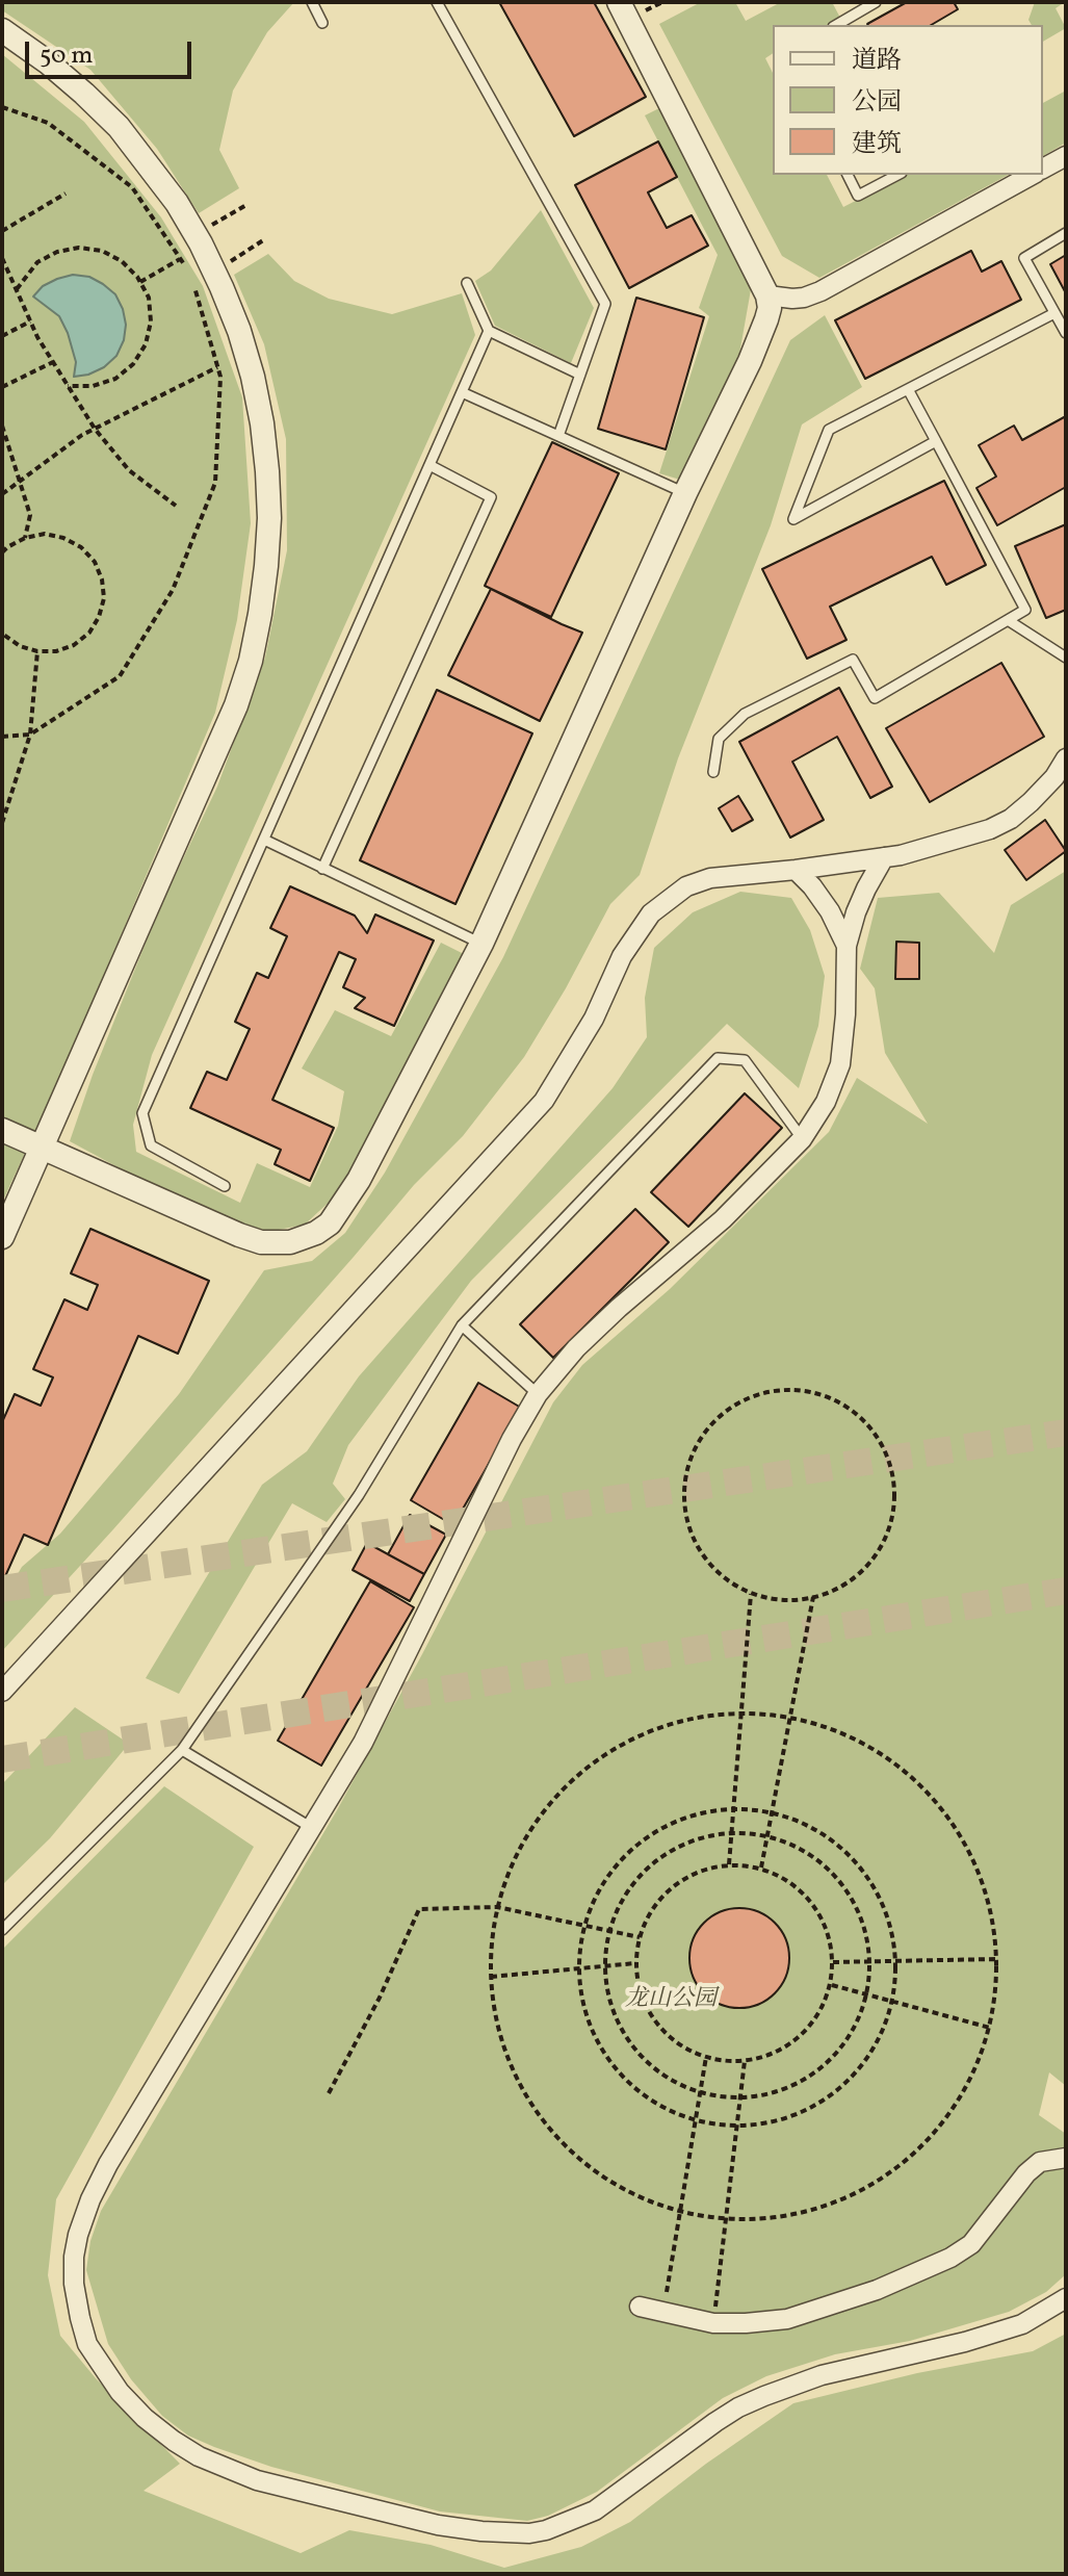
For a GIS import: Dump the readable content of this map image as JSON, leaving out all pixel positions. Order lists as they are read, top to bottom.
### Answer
{
  "parks": ["龙山公园"],
  "legend": ["道路", "公园", "建筑"],
  "scale_bar": "50 m"
}
